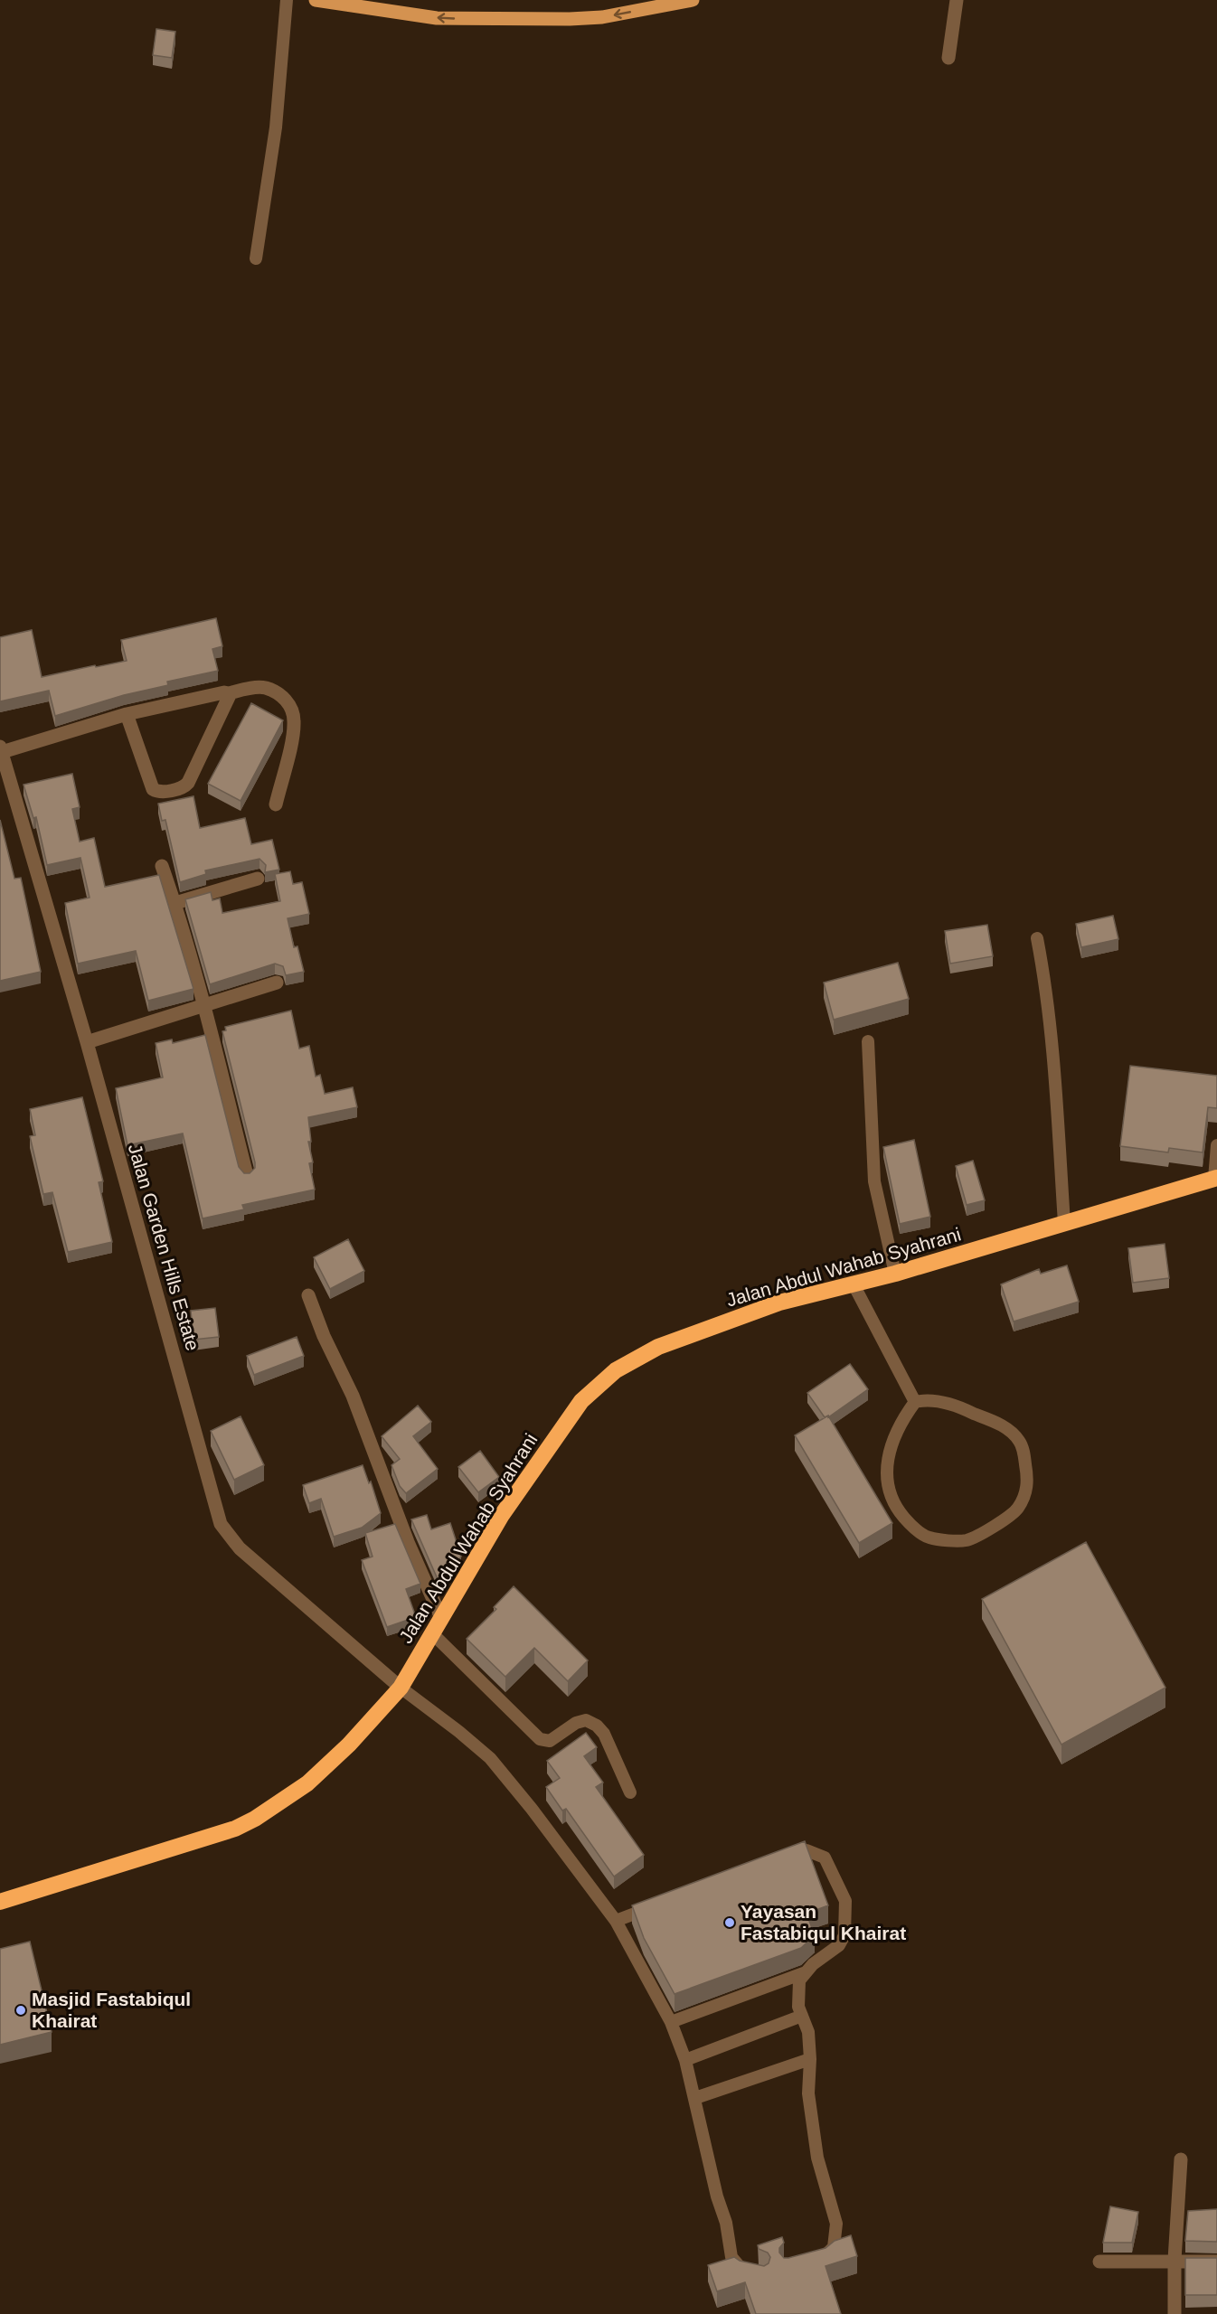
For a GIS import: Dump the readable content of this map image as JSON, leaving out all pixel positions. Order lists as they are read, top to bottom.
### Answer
{
  "streets": {
    "highway": ["Jalan Abdul Wahab Syahrani"],
    "street": ["Jalan Garden Hills Estate"]
  },
  "crossings": [
    ["Jalan Garden Hills Estate", "Jalan Abdul Wahab Syahrani"]
  ],
  "places": ["Yayasan Fastabiqul Khairat", "Masjid Fastabiqul Khairat"]
}
